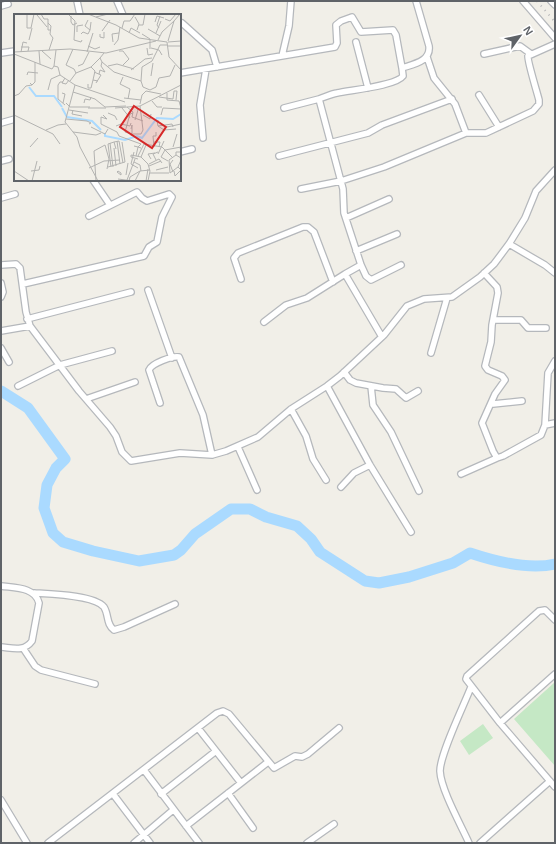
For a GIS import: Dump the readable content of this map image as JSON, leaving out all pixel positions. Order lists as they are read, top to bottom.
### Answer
{
  "north": "top right"
}
